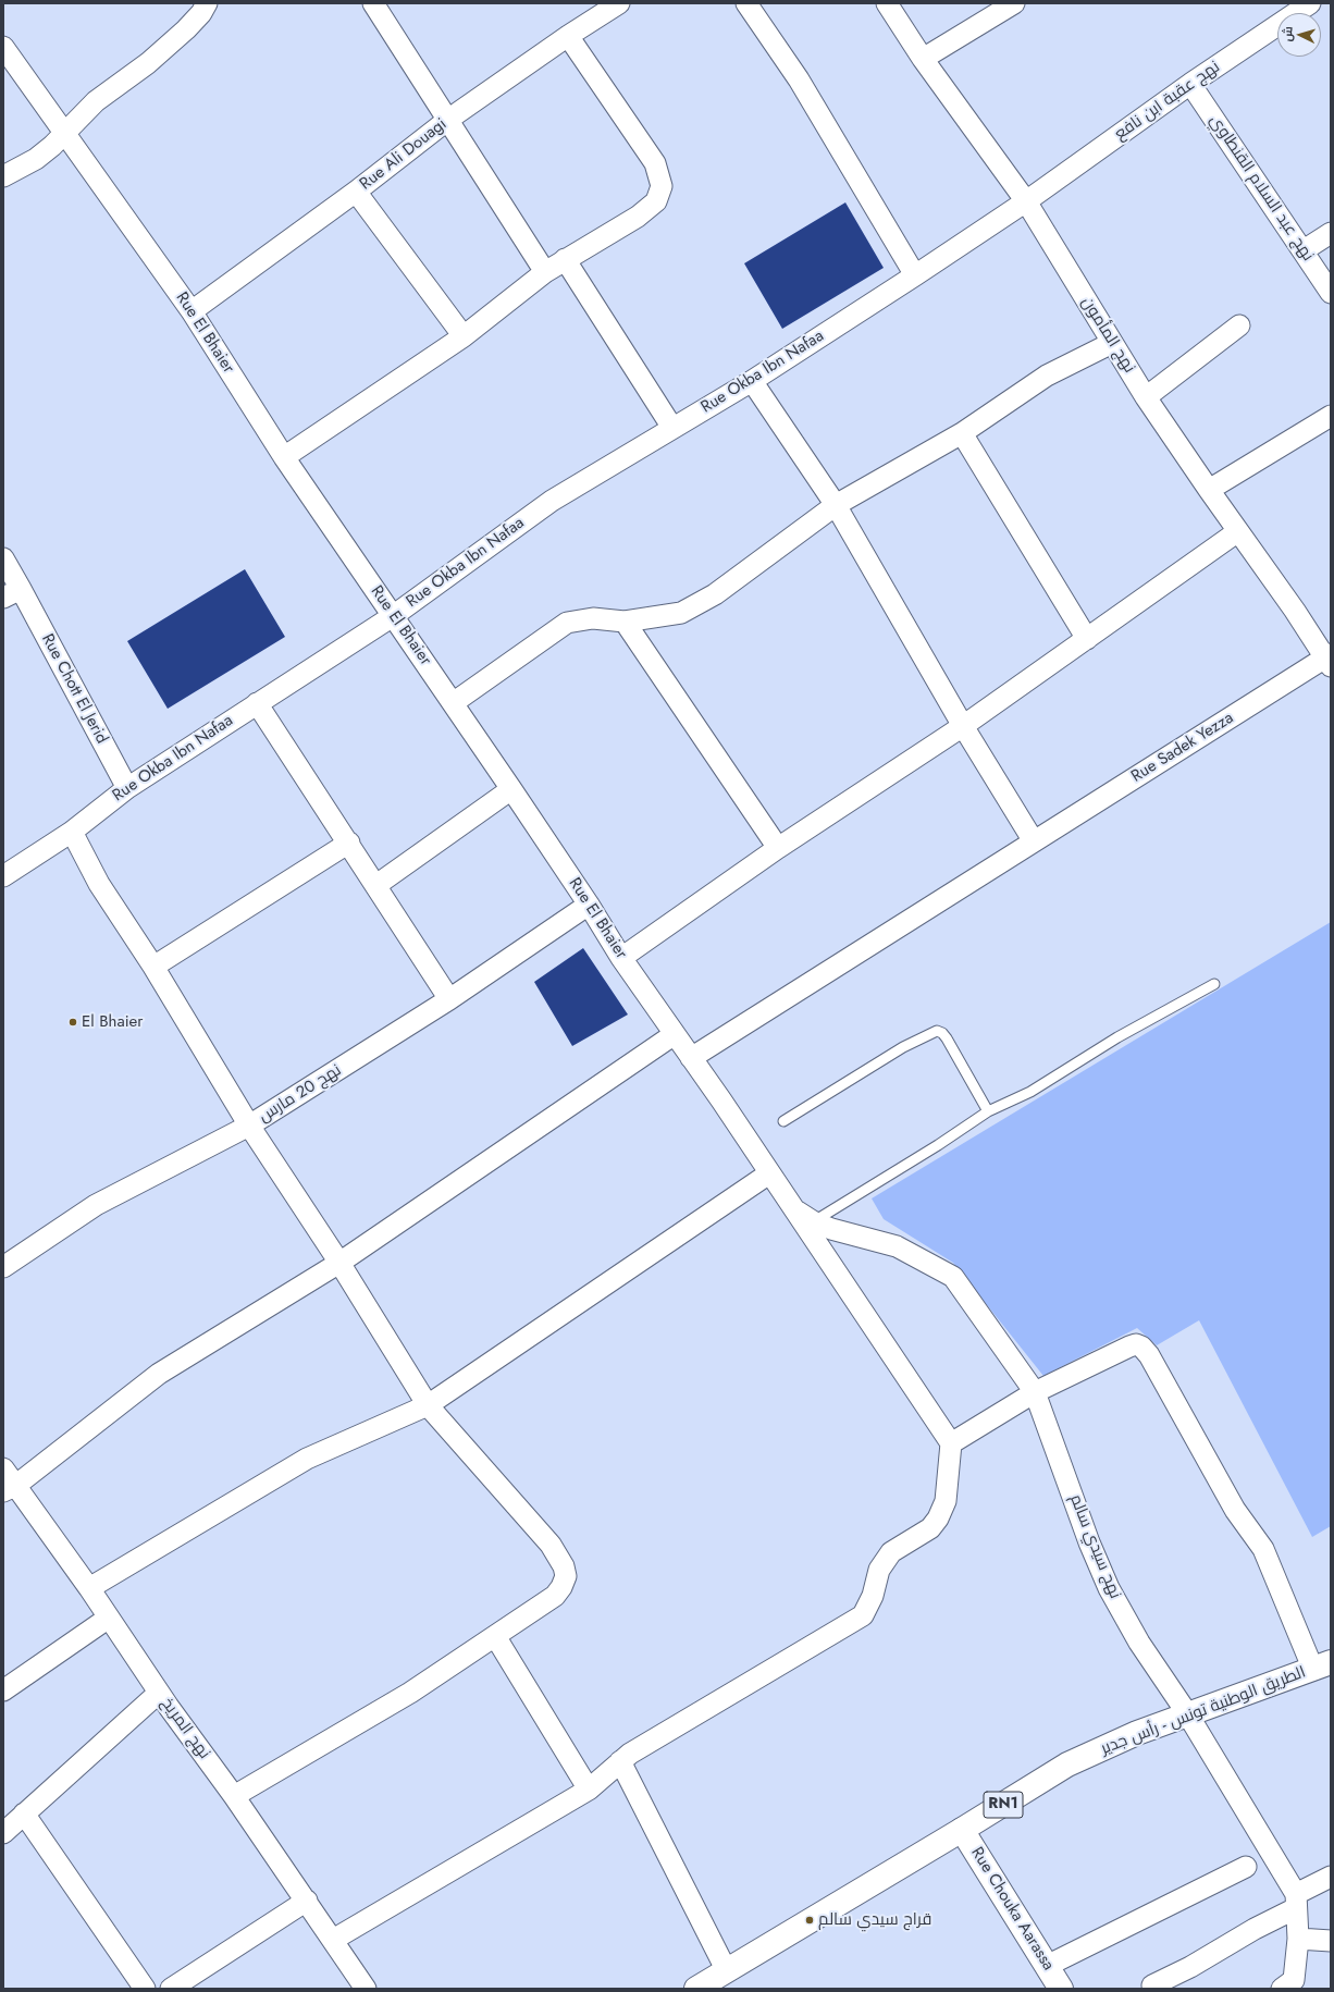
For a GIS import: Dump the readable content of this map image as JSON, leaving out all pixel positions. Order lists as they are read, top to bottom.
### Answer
{
  "streets": {
    "main road": ["الطريق الوطنية تونس - رأس جدير", "RN1", "Rue Chouka Aarassa"],
    "street": [
      "نهج عقبة ابن نافع",
      "Rue Ali Douagi",
      "نهج عبد السلام القنطاوي",
      "Rue El Bhaier",
      "نهج المأمون",
      "Rue Okba Ibn Nafaa",
      "Rue Chott El Jerid",
      "Rue Sadek Yezza",
      "نهج 20 مارس",
      "نهج سيدي سالم",
      "نهج المريخ"
    ]
  },
  "crossings": [
    ["نهج عقبة ابن نافع", "نهج عبد السلام القنطاوي"],
    ["نهج عقبة ابن نافع", "نهج المأمون"],
    ["نهج عقبة ابن نافع", "Rue Okba Ibn Nafaa"],
    ["Rue Ali Douagi", "Rue El Bhaier"],
    ["Rue El Bhaier", "Rue Okba Ibn Nafaa"],
    ["Rue El Bhaier", "Rue Sadek Yezza"],
    ["Rue El Bhaier", "نهج 20 مارس"],
    ["Rue El Bhaier", "نهج سيدي سالم"],
    ["نهج المأمون", "Rue Okba Ibn Nafaa"],
    ["نهج المأمون", "Rue Sadek Yezza"],
    ["Rue Okba Ibn Nafaa", "Rue Chott El Jerid"],
    ["نهج سيدي سالم", "الطريق الوطنية تونس - رأس جدير"],
    ["الطريق الوطنية تونس - رأس جدير", "Rue Chouka Aarassa"]
  ],
  "places": ["El Bhaier", "قراج سيدي سالم"],
  "north": "left"
}
